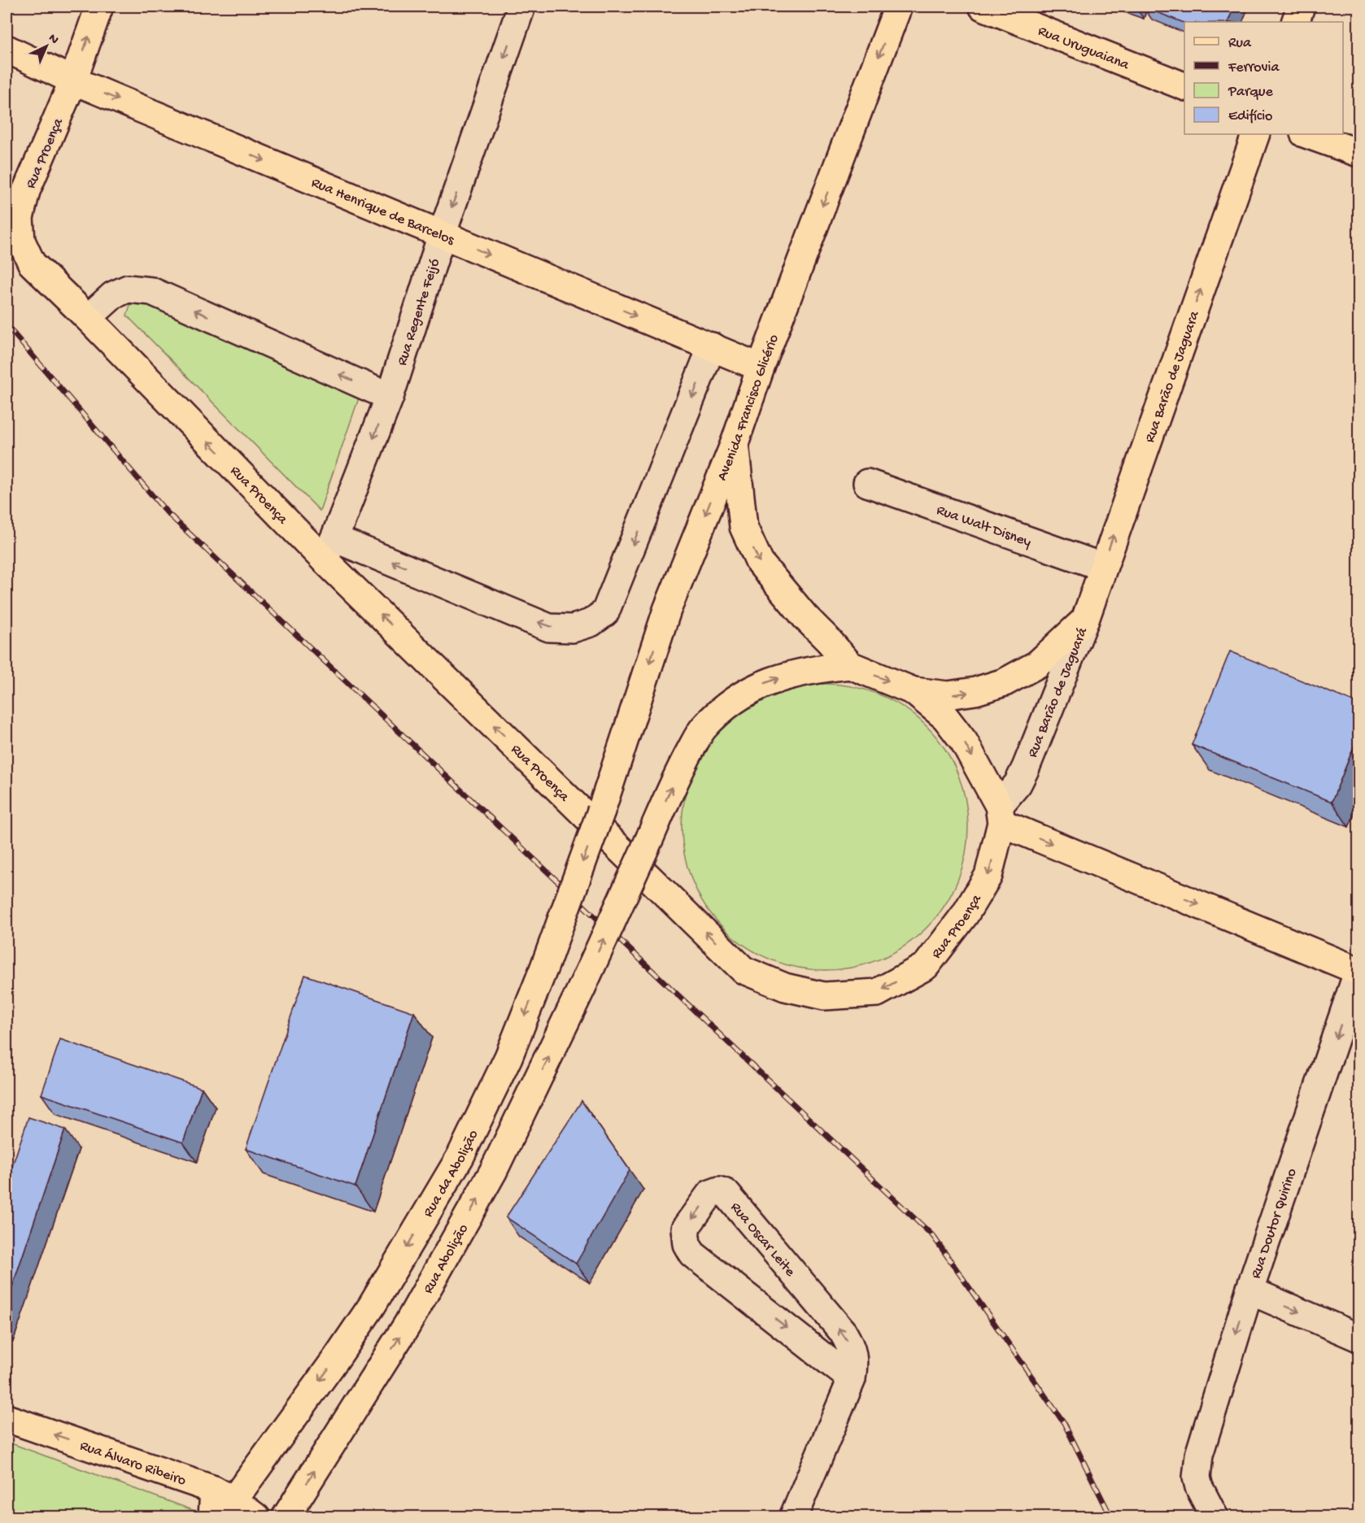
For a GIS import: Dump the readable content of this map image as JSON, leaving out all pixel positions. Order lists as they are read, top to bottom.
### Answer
{
  "streets": {
    "main road": [
      "Rua Uruguaiana",
      "Rua Proença",
      "Rua Henrique de Barcelos",
      "Rua Barão de Jaguara",
      "Avenida Francisco Glicério",
      "Rua Barão de Jaguará",
      "Rua da Abolição",
      "Rua Abolição",
      "Rua Álvaro Ribeiro"
    ],
    "street": [
      "Rua Regente Feijó",
      "Rua Walt Disney",
      "Rua Doutor Quirino",
      "Rua Oscar Leite"
    ]
  },
  "crossings": [
    ["Rua Proença", "Rua Henrique de Barcelos"],
    ["Rua Proença", "Rua Regente Feijó"],
    ["Rua Proença", "Rua Barão de Jaguará"],
    ["Rua Henrique de Barcelos", "Rua Regente Feijó"],
    ["Rua Henrique de Barcelos", "Avenida Francisco Glicério"],
    ["Rua Barão de Jaguara", "Rua Walt Disney"],
    ["Rua Barão de Jaguara", "Rua Barão de Jaguará"],
    ["Avenida Francisco Glicério", "Rua da Abolição"],
    ["Rua da Abolição", "Rua Álvaro Ribeiro"]
  ],
  "one_way": [
    "Rua Henrique de Barcelos",
    "Rua Regente Feijó",
    "Rua Barão de Jaguara",
    "Avenida Francisco Glicério",
    "Rua Barão de Jaguará",
    "Rua da Abolição",
    "Rua Doutor Quirino",
    "Rua Abolição",
    "Rua Álvaro Ribeiro"
  ],
  "legend": [
    "Rua",
    "Ferrovia",
    "Parque",
    "Edifício"
  ],
  "north": "top right"
}
